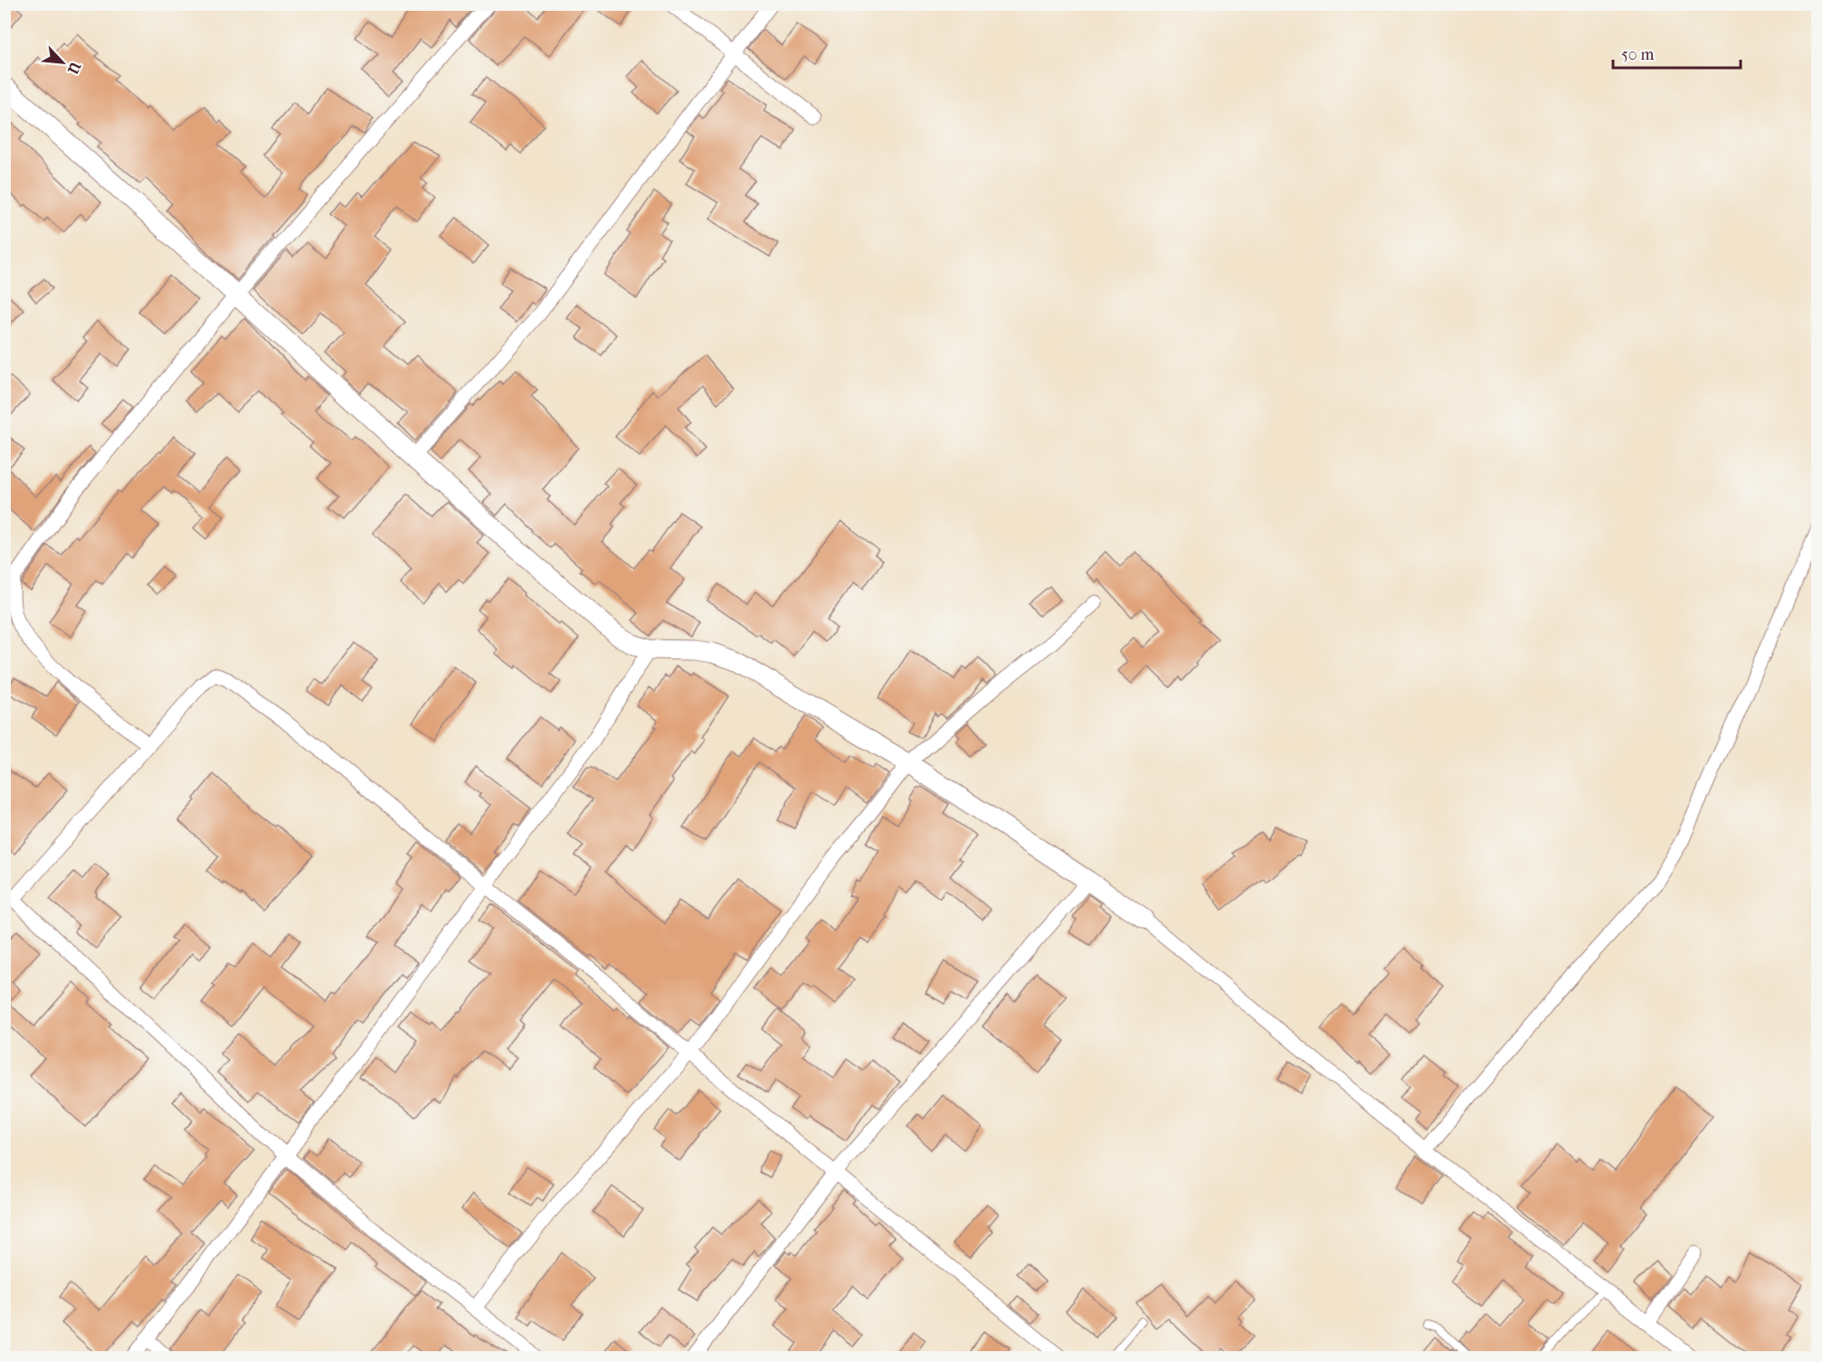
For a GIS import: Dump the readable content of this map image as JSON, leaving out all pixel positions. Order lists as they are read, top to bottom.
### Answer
{
  "scale_bar": "50 m",
  "north": "bottom right"
}
